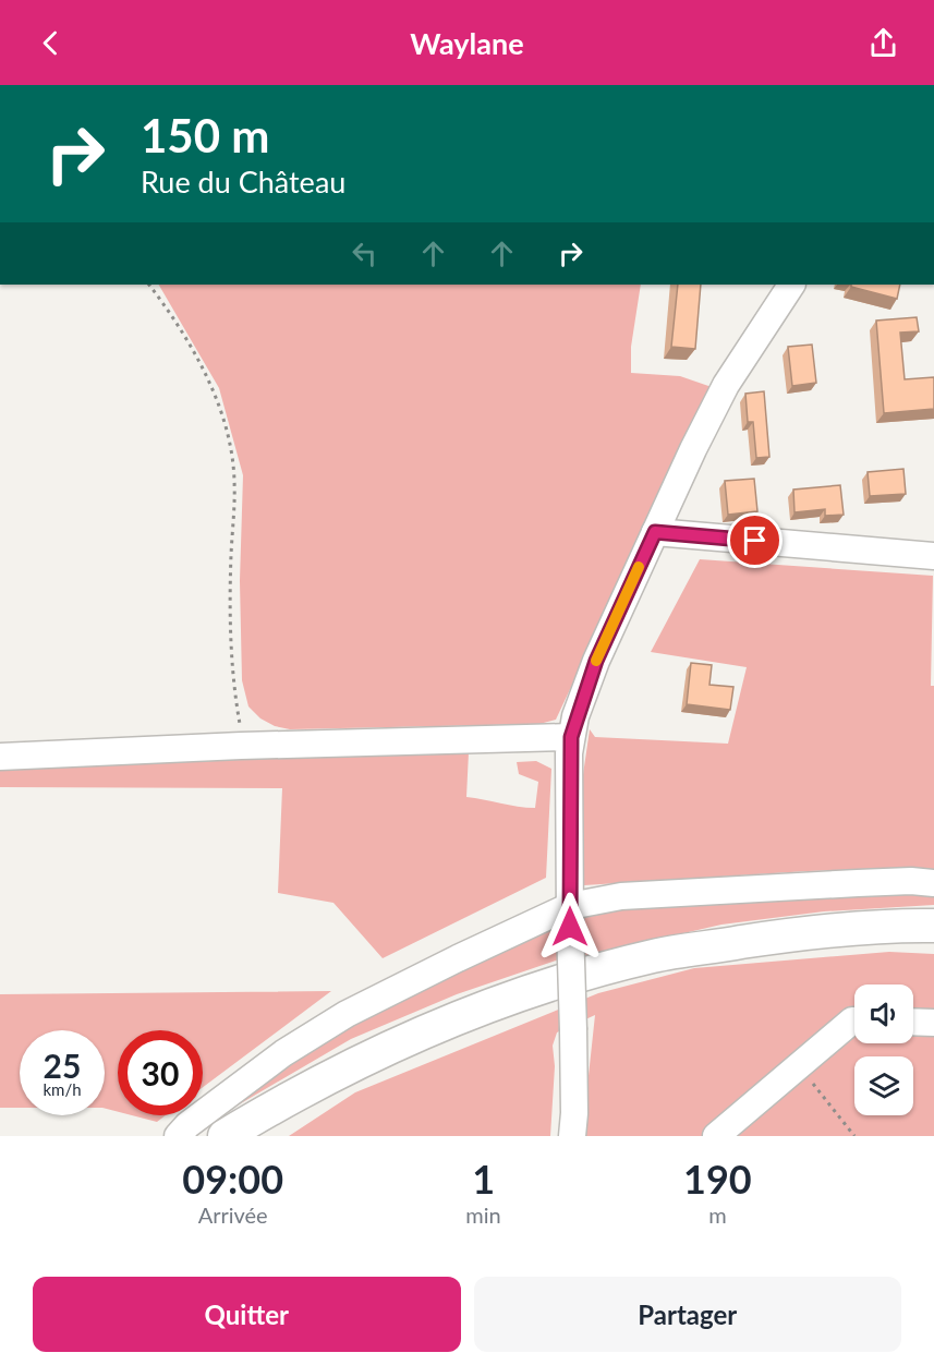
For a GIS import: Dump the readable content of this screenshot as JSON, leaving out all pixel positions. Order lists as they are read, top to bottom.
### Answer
{
  "page": {
    "header": "Waylane",
    "turn": ["150 m", "Rue du Château"],
    "speed": "25 km/h",
    "limit": "30",
    "eta": [
      "09:00",
      "Arrivée",
      "1",
      "min",
      "190",
      "m"
    ],
    "buttons": ["Quitter", "Partager"]
  }
}
